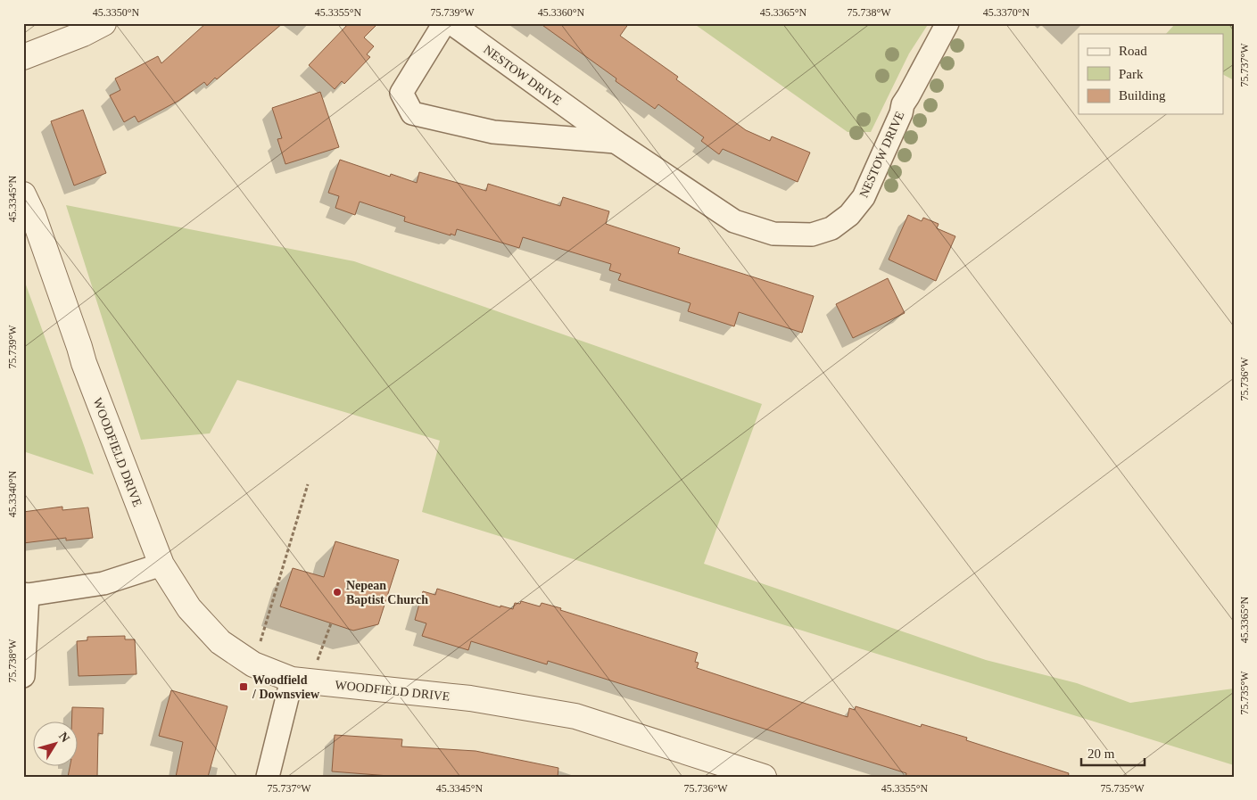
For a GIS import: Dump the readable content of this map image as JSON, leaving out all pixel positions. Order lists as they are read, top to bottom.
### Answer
{
  "streets": {
    "street": ["NESTOW DRIVE", "WOODFIELD DRIVE"]
  },
  "places": {
    "other": ["Nepean Baptist Church"],
    "transit": ["Woodfield / Downsview"]
  },
  "legend": ["Road", "Park", "Building"],
  "scale_bar": "20 m",
  "north": "top right",
  "coordinates": [
    "45.3350°N",
    "45.3355°N",
    "75.739°W",
    "45.3360°N",
    "45.3365°N",
    "75.738°W",
    "45.3370°N",
    "75.737°W",
    "45.3345°N",
    "75.736°W",
    "45.3340°N",
    "75.735°W"
  ]
}
